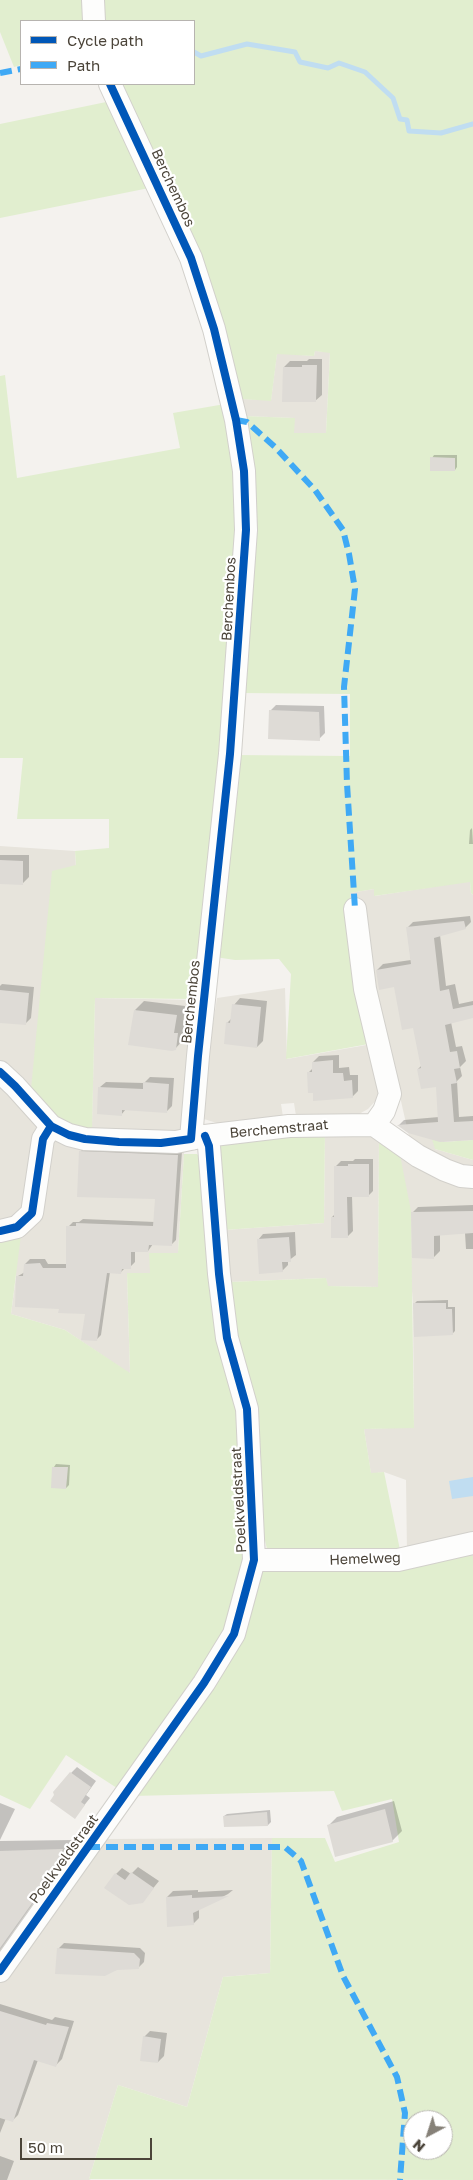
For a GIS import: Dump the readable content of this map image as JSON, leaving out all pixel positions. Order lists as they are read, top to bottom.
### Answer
{
  "streets": {
    "street": [
      "Berchembos",
      "Berchemstraat",
      "Poelkveldstraat",
      "Hemelweg"
    ]
  },
  "crossings": [
    ["Berchembos", "Berchemstraat"],
    ["Berchembos", "Poelkveldstraat"],
    ["Berchemstraat", "Poelkveldstraat"],
    ["Poelkveldstraat", "Hemelweg"]
  ],
  "legend": ["Cycle path", "Path"],
  "scale_bar": "50 m",
  "north": "bottom left"
}
